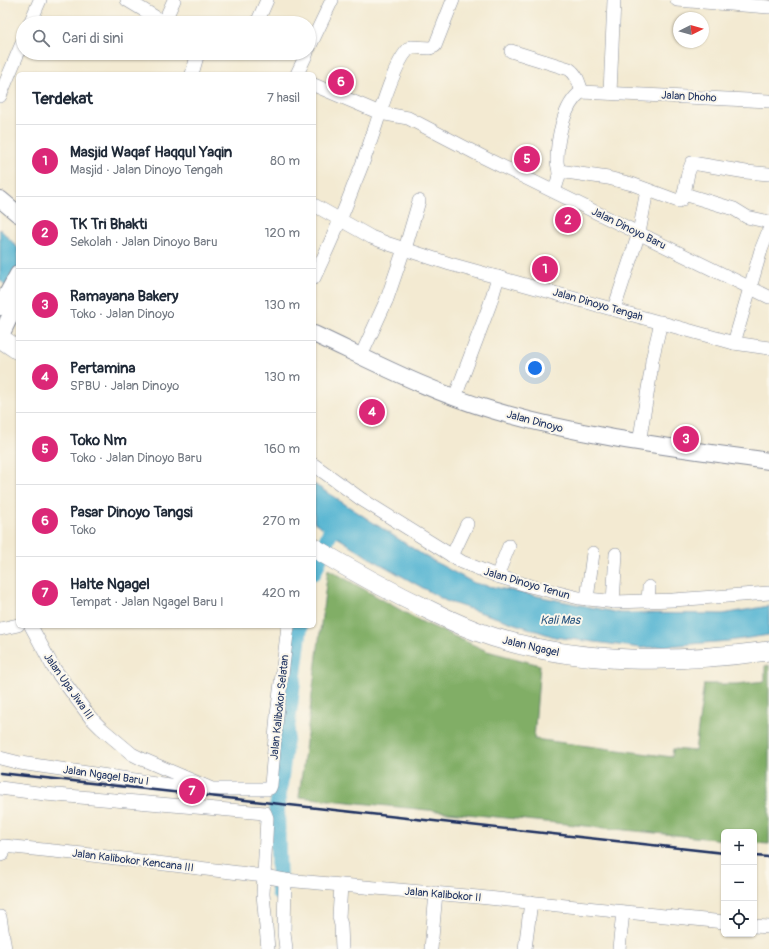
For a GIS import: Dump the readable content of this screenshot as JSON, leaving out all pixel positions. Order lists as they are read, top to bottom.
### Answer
{
  "streets": {
    "highway": ["Jalan Ngagel"],
    "main road": ["Jalan Dinoyo"],
    "street": [
      "Jalan Dhoho",
      "Jalan Dinoyo Baru",
      "Jalan Dinoyo Tengah",
      "Jalan Dinoyo Tenun",
      "Jalan Upa Jiwa III",
      "Jalan Kalibokor Selatan",
      "Jalan Ngagel Baru I",
      "Jalan Kalibokor Kencana III",
      "Jalan Kalibokor II"
    ]
  },
  "crossings": [
    ["Jalan Upa Jiwa III", "Jalan Kalibokor Selatan"],
    ["Jalan Upa Jiwa III", "Jalan Ngagel Baru I"],
    ["Jalan Kalibokor Kencana III", "Jalan Kalibokor II"]
  ],
  "water": ["Kali Mas"],
  "north": "right",
  "page": {
    "search": "Cari di sini",
    "pins": [
      "6",
      "5",
      "2",
      "1",
      "4",
      "3",
      "7"
    ],
    "heading": ["Terdekat", "7 hasil"],
    "list": [
      {
        "mark": "1",
        "name": "Masjid Waqaf Haqqul Yaqin",
        "note": "Masjid · Jalan Dinoyo Tengah",
        "value": "80 m"
      },
      {
        "mark": "2",
        "name": "TK Tri Bhakti",
        "note": "Sekolah · Jalan Dinoyo Baru",
        "value": "120 m"
      },
      {
        "mark": "3",
        "name": "Ramayana Bakery",
        "note": "Toko · Jalan Dinoyo",
        "value": "130 m"
      },
      {
        "mark": "4",
        "name": "Pertamina",
        "note": "SPBU · Jalan Dinoyo",
        "value": "130 m"
      },
      {
        "mark": "5",
        "name": "Toko Nm",
        "note": "Toko · Jalan Dinoyo Baru",
        "value": "160 m"
      },
      {
        "mark": "6",
        "name": "Pasar Dinoyo Tangsi",
        "note": "Toko",
        "value": "270 m"
      },
      {
        "mark": "7",
        "name": "Halte Ngagel",
        "note": "Tempat · Jalan Ngagel Baru I",
        "value": "420 m"
      }
    ],
    "map_buttons": ["+", "−"]
  }
}
